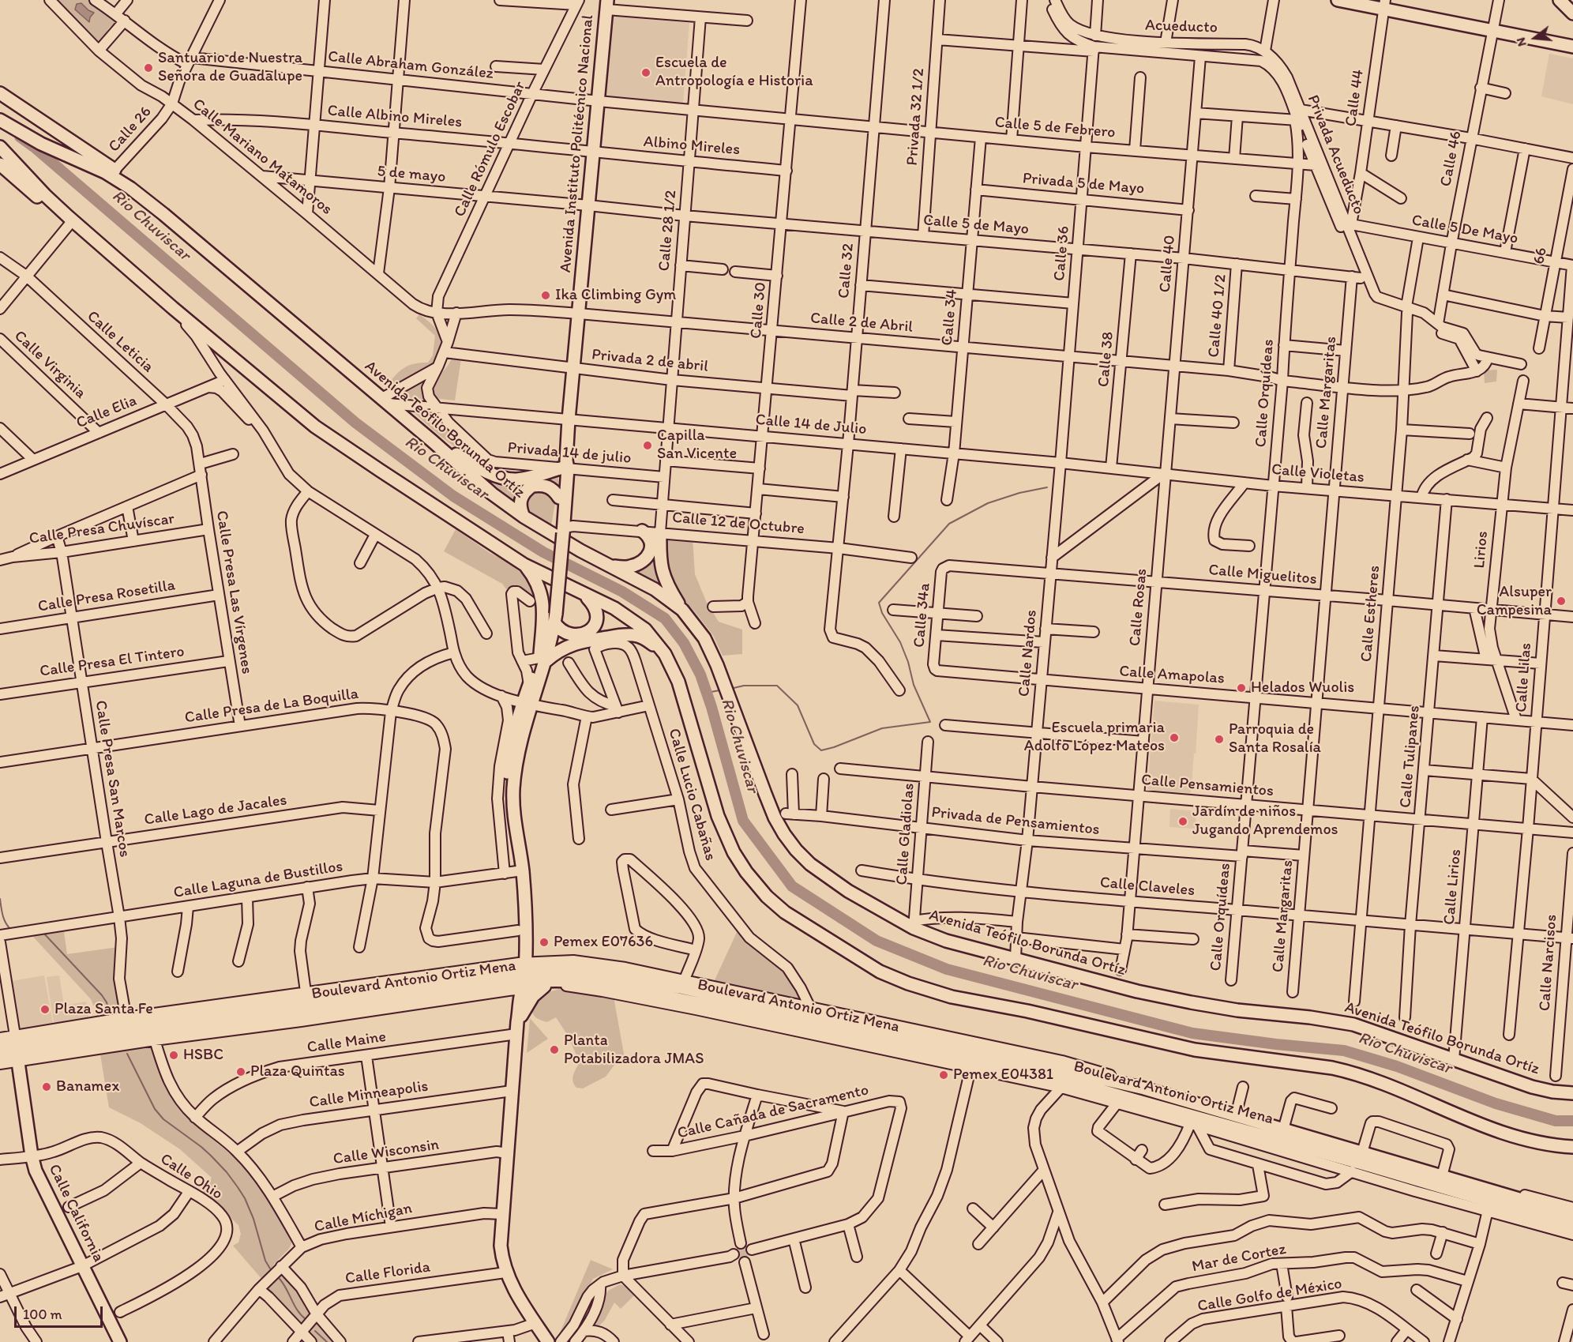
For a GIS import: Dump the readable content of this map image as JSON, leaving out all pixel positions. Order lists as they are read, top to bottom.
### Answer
{
  "streets": {
    "main road": [
      "Avenida Instituto Politécnico Nacional",
      "Avenida Teófilo Borunda Ortíz",
      "Boulevard Antonio Ortiz Mena",
      "Calle California"
    ],
    "street": [
      "Acueducto",
      "Calle Abraham González",
      "Calle 44",
      "Calle Albino Mireles",
      "Privada 32 1/2",
      "Calle 5 de Febrero",
      "Calle 26",
      "Albino Mireles",
      "Calle Rómulo Escobar",
      "Privada Acueducto",
      "Calle Mariano Matamoros",
      "Calle 46",
      "5 de mayo",
      "Privada 5 de Mayo",
      "Calle 5 de Mayo",
      "Calle 5 De Mayo",
      "Calle 28 1/2",
      "Calle 36",
      "66",
      "Calle 40",
      "Calle 32",
      "Calle 30",
      "Calle 40 1/2",
      "Calle 34",
      "Calle 2 de Abril",
      "Calle Leticia",
      "Calle 38",
      "Privada 2 de abril",
      "Calle Virginia",
      "Calle Margaritas",
      "Calle Orquídeas",
      "Calle Elia",
      "Calle 14 de Julio",
      "Privada 14 de julio",
      "Calle Violetas",
      "Calle 12 de Octubre",
      "Calle Presa Chuvíscar",
      "Lirios",
      "Calle Miguelitos",
      "Calle Presa Las Vírgenes",
      "Calle Presa Rosetilla",
      "Calle Rosas",
      "Calle Estheres",
      "Calle 34a",
      "Calle Nardos",
      "Calle Presa El Tintero",
      "Calle Amapolas",
      "Calle Lilas",
      "Calle Presa de La Boquilla",
      "Calle Tulipanes",
      "Calle Presa San Marcos",
      "Calle Pensamientos",
      "Calle Lucio Cabañas",
      "Calle Lago de Jacales",
      "Privada de Pensamientos",
      "Calle Gladiolas",
      "Calle Laguna de Bustillos",
      "Calle Claveles",
      "Calle Lirios",
      "Calle Narcisos",
      "Calle Maine",
      "Calle Minneapolis",
      "Calle Cañada de Sacramento",
      "Calle Wisconsin",
      "Calle Ohio",
      "Calle Míchigan",
      "Mar de Cortez",
      "Calle Florida",
      "Calle Golfo de México"
    ]
  },
  "crossings": [
    ["Acueducto", "Privada Acueducto"],
    ["Acueducto", "Calle 36"],
    ["Acueducto", "Calle 40"],
    ["Calle Abraham González", "Calle 5 de Febrero"],
    ["Calle Abraham González", "Calle 26"],
    ["Calle Abraham González", "Avenida Instituto Politécnico Nacional"],
    ["Calle Abraham González", "Calle Rómulo Escobar"],
    ["Calle Abraham González", "Calle 28 1/2"],
    ["Calle 44", "Privada Acueducto"],
    ["Calle 44", "Calle 5 De Mayo"],
    ["Calle Albino Mireles", "Avenida Instituto Politécnico Nacional"],
    ["Calle Albino Mireles", "Albino Mireles"],
    ["Calle Albino Mireles", "Calle Rómulo Escobar"],
    ["Calle Albino Mireles", "Calle Mariano Matamoros"],
    ["Privada 32 1/2", "Calle 5 de Febrero"],
    ["Privada 32 1/2", "Calle 5 de Mayo"],
    ["Calle 5 de Febrero", "Privada Acueducto"],
    ["Calle 5 de Febrero", "Calle 28 1/2"],
    ["Calle 5 de Febrero", "Calle 36"],
    ["Calle 5 de Febrero", "Calle 40"],
    ["Calle 5 de Febrero", "Calle 32"],
    ["Calle 5 de Febrero", "Calle 30"],
    ["Calle 5 de Febrero", "Calle 34"],
    ["Calle 5 de Febrero", "Calle Orquídeas"],
    ["Calle 26", "Calle Mariano Matamoros"],
    ["Calle 26", "Avenida Teófilo Borunda Ortíz"],
    ["Avenida Instituto Politécnico Nacional", "Albino Mireles"],
    ["Avenida Instituto Politécnico Nacional", "5 de mayo"],
    ["Avenida Instituto Politécnico Nacional", "Calle 5 de Mayo"],
    ["Avenida Instituto Politécnico Nacional", "Calle 2 de Abril"],
    ["Avenida Instituto Politécnico Nacional", "Privada 2 de abril"],
    ["Avenida Instituto Politécnico Nacional", "Calle 14 de Julio"],
    ["Avenida Instituto Politécnico Nacional", "Privada 14 de julio"],
    ["Avenida Instituto Politécnico Nacional", "Calle 12 de Octubre"],
    ["Avenida Instituto Politécnico Nacional", "Calle Presa de La Boquilla"],
    ["Avenida Instituto Politécnico Nacional", "Calle Laguna de Bustillos"],
    ["Avenida Instituto Politécnico Nacional", "Boulevard Antonio Ortiz Mena"],
    ["Avenida Instituto Politécnico Nacional", "Calle Maine"],
    ["Avenida Instituto Politécnico Nacional", "Calle Minneapolis"],
    ["Avenida Instituto Politécnico Nacional", "Calle Wisconsin"],
    ["Avenida Instituto Politécnico Nacional", "Calle Míchigan"],
    ["Avenida Instituto Politécnico Nacional", "Calle Florida"],
    ["Albino Mireles", "Calle 28 1/2"],
    ["Albino Mireles", "Calle 30"],
    ["Calle Rómulo Escobar", "Calle Mariano Matamoros"],
    ["Calle Rómulo Escobar", "5 de mayo"],
    ["Calle Rómulo Escobar", "Calle 2 de Abril"],
    ["Privada Acueducto", "Calle 5 de Mayo"],
    ["Privada Acueducto", "Calle 5 De Mayo"],
    ["Privada Acueducto", "Calle Margaritas"],
    ["Privada Acueducto", "Calle Orquídeas"],
    ["Calle Mariano Matamoros", "5 de mayo"],
    ["Calle Mariano Matamoros", "Calle 2 de Abril"],
    ["Calle 46", "Calle 5 De Mayo"],
    ["5 de mayo", "Calle 5 de Mayo"],
    ["Privada 5 de Mayo", "Calle 36"],
    ["Privada 5 de Mayo", "Calle 40"],
    ["Privada 5 de Mayo", "Calle 34"],
    ["Calle 5 de Mayo", "Calle 28 1/2"],
    ["Calle 5 de Mayo", "Calle 36"],
    ["Calle 5 de Mayo", "Calle 40"],
    ["Calle 5 de Mayo", "Calle 32"],
    ["Calle 5 de Mayo", "Calle 30"],
    ["Calle 5 de Mayo", "Calle 40 1/2"],
    ["Calle 5 de Mayo", "Calle 34"],
    ["Calle 5 de Mayo", "Calle 38"],
    ["Calle 5 de Mayo", "Calle Margaritas"],
    ["Calle 5 de Mayo", "Calle Orquídeas"],
    ["Calle 5 De Mayo", "66"],
    ["Calle 5 De Mayo", "Calle Estheres"],
    ["Calle 5 De Mayo", "Calle Lilas"],
    ["Calle 28 1/2", "Calle 2 de Abril"],
    ["Calle 28 1/2", "Privada 2 de abril"],
    ["Calle 28 1/2", "Calle 14 de Julio"],
    ["Calle 28 1/2", "Privada 14 de julio"],
    ["Calle 28 1/2", "Calle 12 de Octubre"],
    ["Calle 36", "Calle 2 de Abril"],
    ["Calle 36", "Calle 14 de Julio"],
    ["Calle 36", "Calle Violetas"],
    ["Calle 36", "Calle Nardos"],
    ["Calle 40", "Calle 2 de Abril"],
    ["Calle 40", "Calle Violetas"],
    ["Calle 40", "Calle Rosas"],
    ["Calle 32", "Calle 2 de Abril"],
    ["Calle 32", "Privada 2 de abril"],
    ["Calle 32", "Calle 14 de Julio"],
    ["Calle 32", "Calle 12 de Octubre"],
    ["Calle 30", "Calle 2 de Abril"],
    ["Calle 30", "Privada 2 de abril"],
    ["Calle 30", "Calle 14 de Julio"],
    ["Calle 30", "Calle 12 de Octubre"],
    ["Calle 40 1/2", "Calle 2 de Abril"],
    ["Calle 34", "Calle 2 de Abril"],
    ["Calle 34", "Calle 14 de Julio"],
    ["Calle 2 de Abril", "Calle 38"],
    ["Calle 2 de Abril", "Calle Orquídeas"],
    ["Calle Leticia", "Calle Elia"],
    ["Calle Leticia", "Calle Presa Las Vírgenes"],
    ["Calle 38", "Calle Violetas"],
    ["Calle Virginia", "Calle Elia"],
    ["Calle Margaritas", "Calle Violetas"],
    ["Calle Margaritas", "Calle Miguelitos"],
    ["Calle Margaritas", "Calle Amapolas"],
    ["Calle Margaritas", "Calle Pensamientos"],
    ["Calle Margaritas", "Privada de Pensamientos"],
    ["Calle Margaritas", "Calle Claveles"],
    ["Calle Orquídeas", "Calle Violetas"],
    ["Calle Orquídeas", "Calle Miguelitos"],
    ["Calle Orquídeas", "Calle Amapolas"],
    ["Calle Orquídeas", "Calle Pensamientos"],
    ["Calle Orquídeas", "Privada de Pensamientos"],
    ["Calle Orquídeas", "Calle Claveles"],
    ["Calle 14 de Julio", "Avenida Teófilo Borunda Ortíz"],
    ["Calle 14 de Julio", "Privada 14 de julio"],
    ["Calle 14 de Julio", "Calle Violetas"],
    ["Calle 14 de Julio", "Calle Nardos"],
    ["Avenida Teófilo Borunda Ortíz", "Calle Nardos"],
    ["Avenida Teófilo Borunda Ortíz", "Calle Gladiolas"],
    ["Avenida Teófilo Borunda Ortíz", "Calle Lirios"],
    ["Calle Violetas", "Lirios"],
    ["Calle Violetas", "Calle Rosas"],
    ["Calle Violetas", "Calle Estheres"],
    ["Calle Violetas", "Calle Nardos"],
    ["Calle Violetas", "Calle Lilas"],
    ["Calle Violetas", "Calle Tulipanes"],
    ["Calle Presa Chuvíscar", "Calle Presa Las Vírgenes"],
    ["Calle Presa Chuvíscar", "Calle Presa San Marcos"],
    ["Lirios", "Calle Miguelitos"],
    ["Lirios", "Calle Amapolas"],
    ["Calle Miguelitos", "Calle Rosas"],
    ["Calle Miguelitos", "Calle Estheres"],
    ["Calle Miguelitos", "Calle 34a"],
    ["Calle Miguelitos", "Calle Nardos"],
    ["Calle Miguelitos", "Calle Lilas"],
    ["Calle Miguelitos", "Calle Tulipanes"],
    ["Calle Presa Las Vírgenes", "Calle Presa Rosetilla"],
    ["Calle Presa Las Vírgenes", "Calle Presa El Tintero"],
    ["Calle Presa Las Vírgenes", "Calle Presa de La Boquilla"],
    ["Calle Presa Rosetilla", "Calle Presa San Marcos"],
    ["Calle Rosas", "Calle Amapolas"],
    ["Calle Rosas", "Calle Pensamientos"],
    ["Calle Rosas", "Privada de Pensamientos"],
    ["Calle Rosas", "Calle Claveles"],
    ["Calle Estheres", "Calle Amapolas"],
    ["Calle Estheres", "Calle Pensamientos"],
    ["Calle Estheres", "Calle Claveles"],
    ["Calle 34a", "Calle Amapolas"],
    ["Calle Nardos", "Calle Amapolas"],
    ["Calle Nardos", "Calle Pensamientos"],
    ["Calle Nardos", "Privada de Pensamientos"],
    ["Calle Nardos", "Calle Claveles"],
    ["Calle Presa El Tintero", "Calle Presa San Marcos"],
    ["Calle Amapolas", "Calle Lilas"],
    ["Calle Amapolas", "Calle Tulipanes"],
    ["Calle Amapolas", "Calle Lirios"],
    ["Calle Lilas", "Calle Pensamientos"],
    ["Calle Lilas", "Calle Claveles"],
    ["Calle Presa de La Boquilla", "Calle Presa San Marcos"],
    ["Calle Presa de La Boquilla", "Calle Laguna de Bustillos"],
    ["Calle Tulipanes", "Calle Pensamientos"],
    ["Calle Tulipanes", "Calle Claveles"],
    ["Calle Presa San Marcos", "Calle Lago de Jacales"],
    ["Calle Presa San Marcos", "Calle Laguna de Bustillos"],
    ["Calle Presa San Marcos", "Boulevard Antonio Ortiz Mena"],
    ["Calle Pensamientos", "Calle Gladiolas"],
    ["Calle Pensamientos", "Calle Lirios"],
    ["Calle Lucio Cabañas", "Boulevard Antonio Ortiz Mena"],
    ["Privada de Pensamientos", "Calle Gladiolas"],
    ["Calle Gladiolas", "Calle Claveles"],
    ["Calle Claveles", "Calle Lirios"],
    ["Calle Claveles", "Calle Narcisos"],
    ["Boulevard Antonio Ortiz Mena", "Calle California"],
    ["Calle Ohio", "Calle California"]
  ],
  "water": ["Rio Chuviscar"],
  "places": [
    "Santuario de Nuestra Señora de Guadalupe",
    "Escuela de Antropología e Historia",
    "Ika Climbing Gym",
    "Capilla San Vicente",
    "Alsuper Campesina",
    "Helados Wuolis",
    "Escuela primaria Adolfo López Mateos",
    "Parroquia de Santa Rosalía",
    "Jardín de niños Jugando Aprendemos",
    "Pemex E07636",
    "Plaza Santa Fe",
    "Planta Potabilizadora JMAS",
    "HSBC",
    "Plaza Quintas",
    "Pemex E04381",
    "Banamex"
  ],
  "scale_bar": "100 m",
  "north": "left"
}
